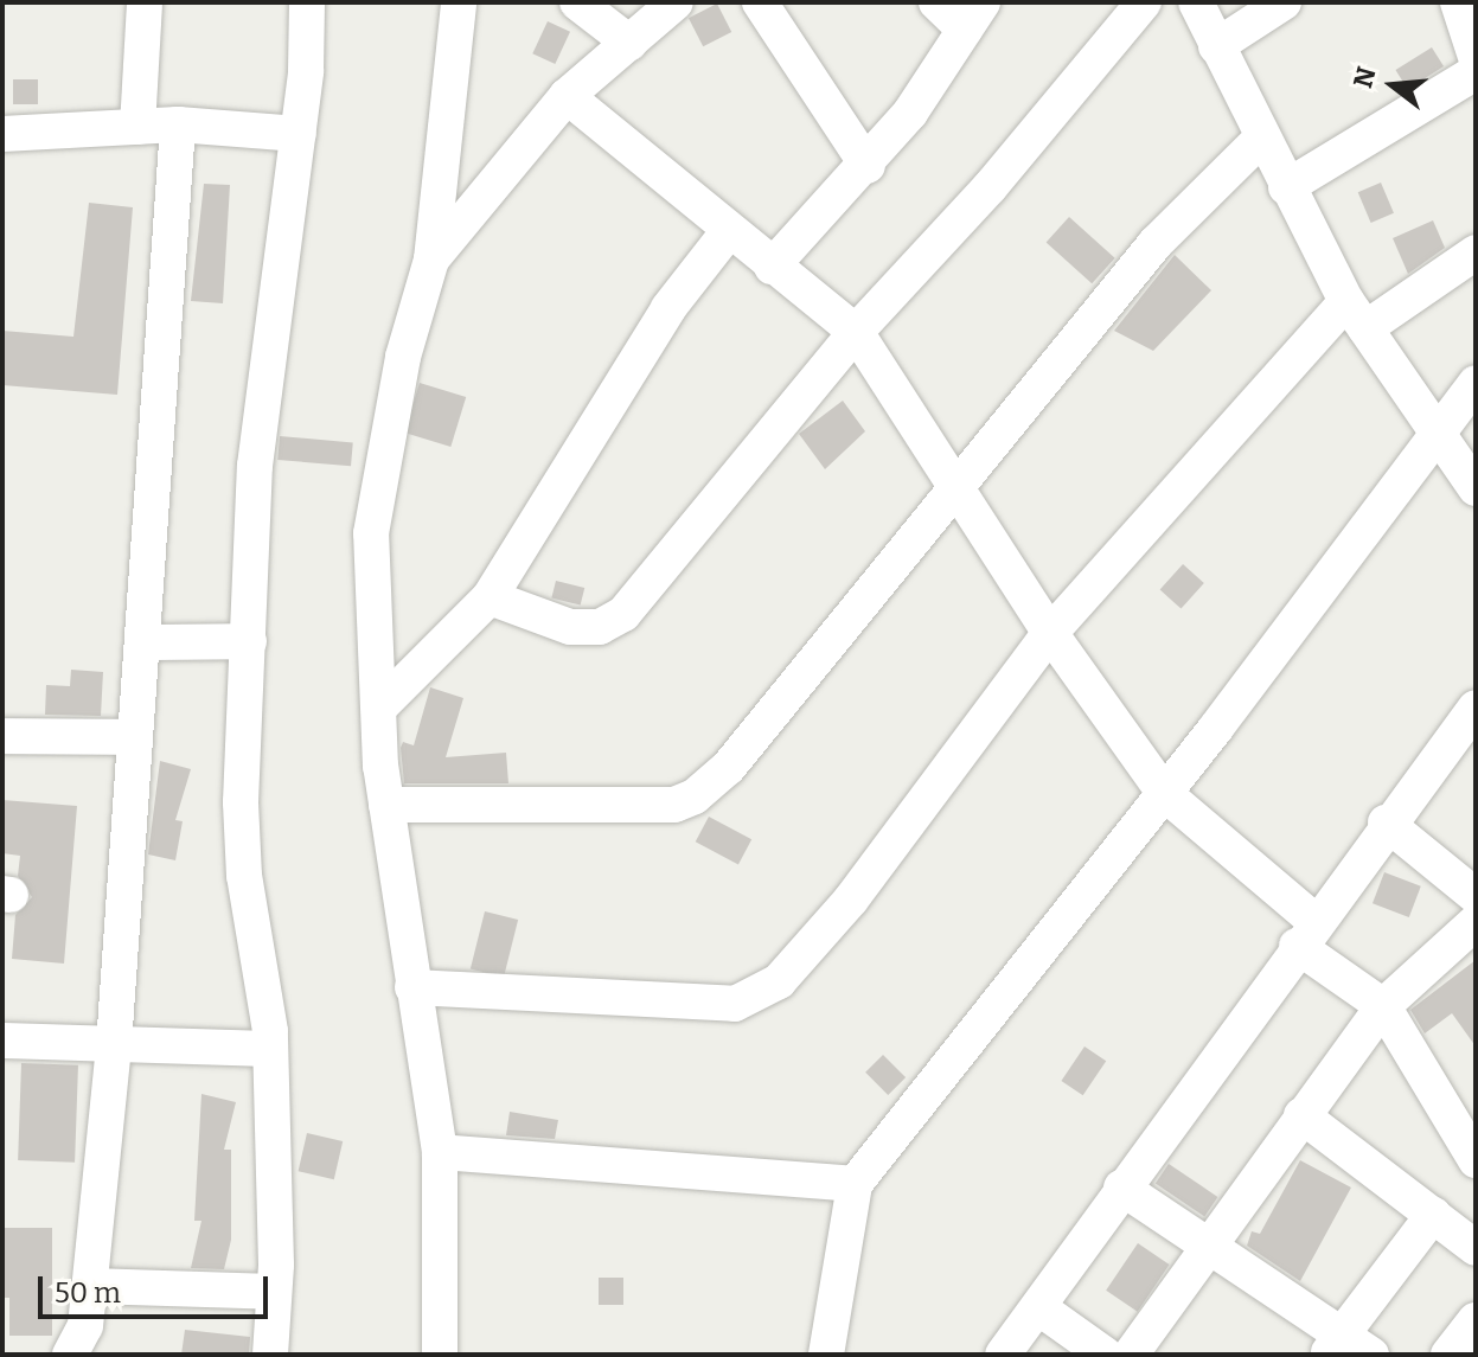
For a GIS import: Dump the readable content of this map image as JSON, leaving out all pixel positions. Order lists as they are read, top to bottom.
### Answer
{
  "scale_bar": "50 m",
  "north": "left"
}
